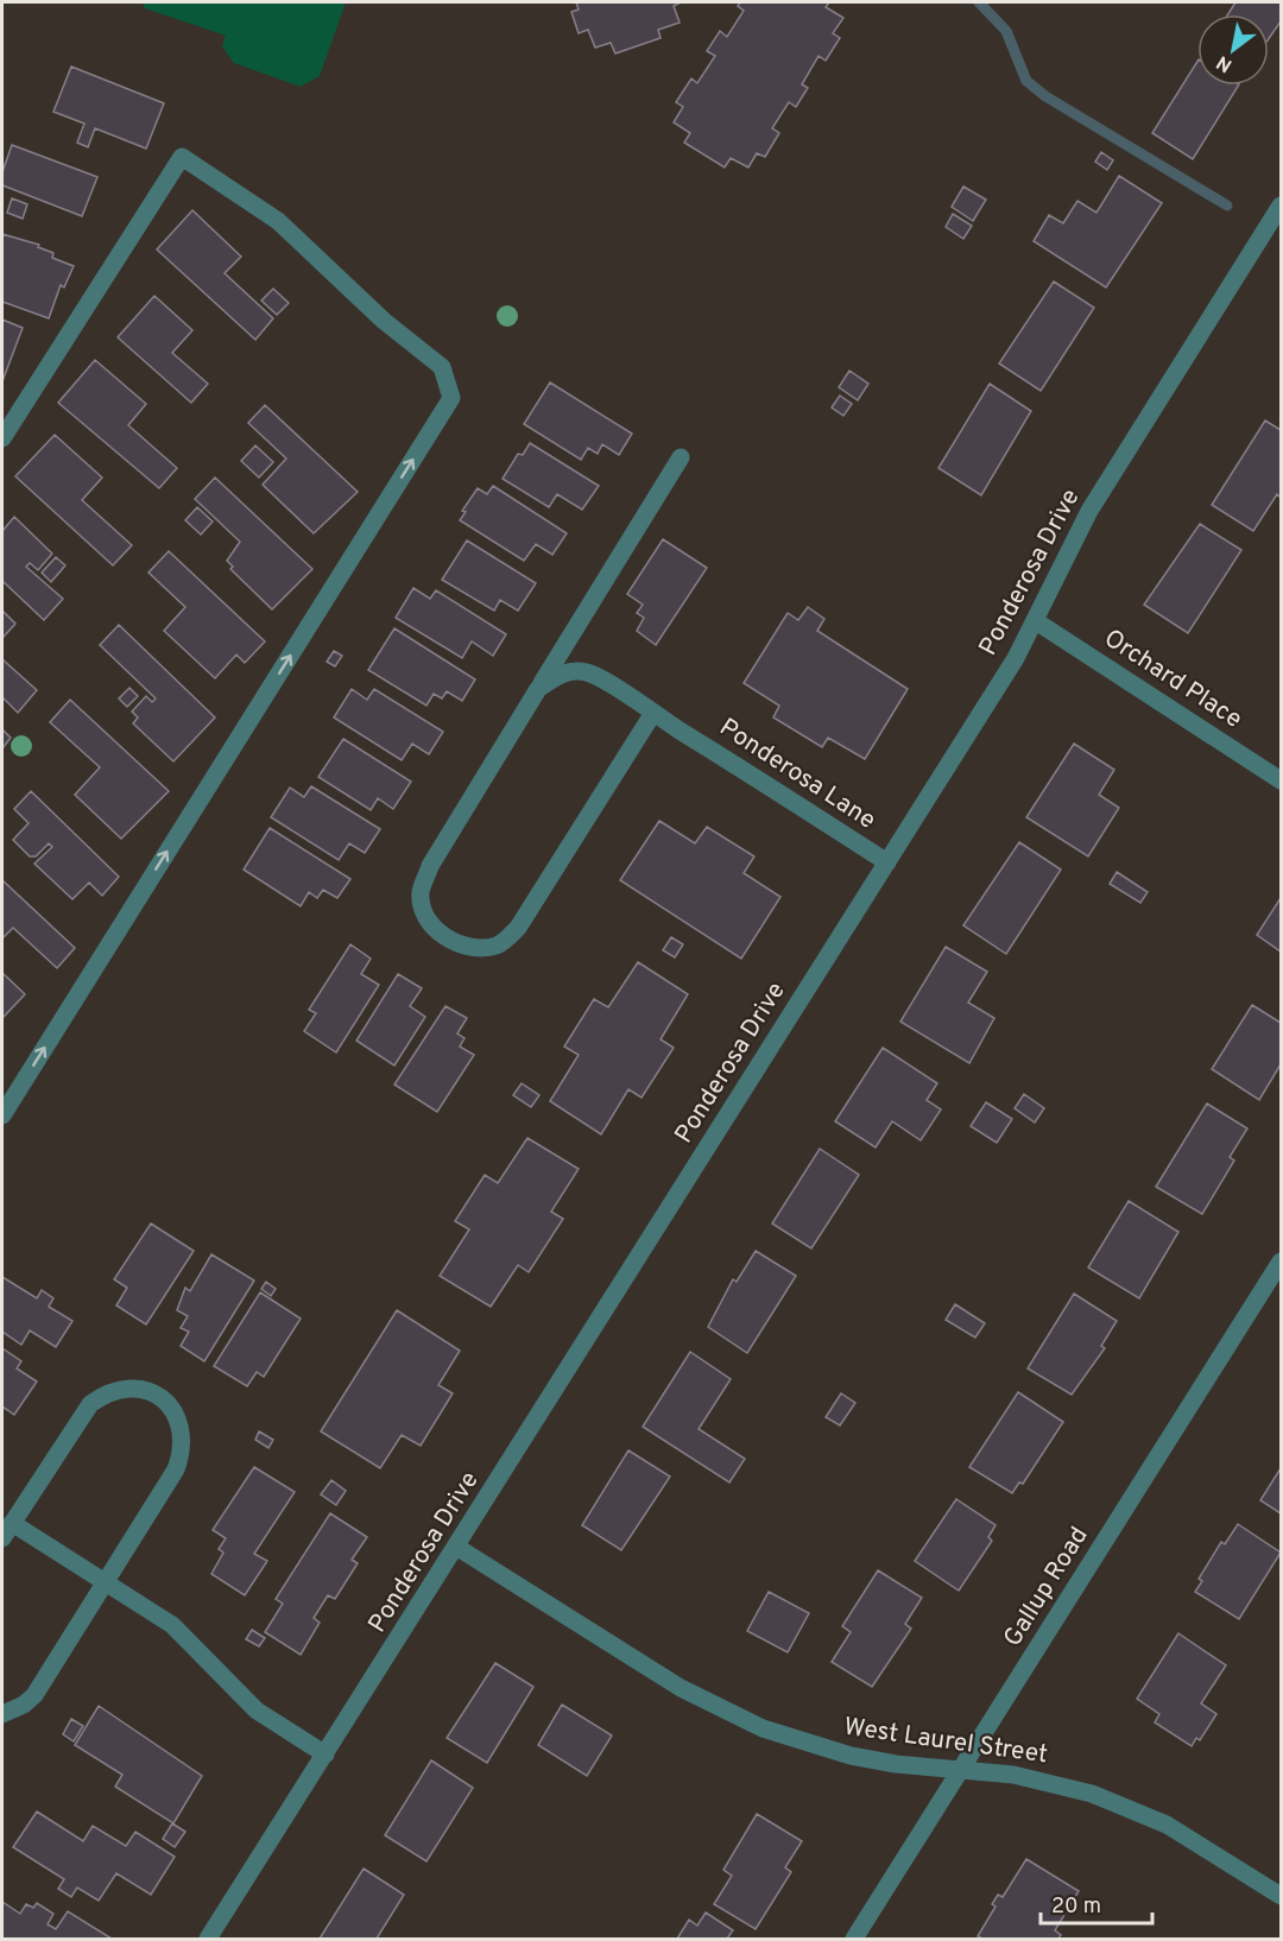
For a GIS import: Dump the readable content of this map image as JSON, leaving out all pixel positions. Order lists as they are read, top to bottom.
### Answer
{
  "streets": {
    "street": [
      "Ponderosa Drive",
      "Orchard Place",
      "Ponderosa Lane",
      "Gallup Road",
      "West Laurel Street"
    ]
  },
  "crossings": [
    ["Ponderosa Drive", "Orchard Place"],
    ["Ponderosa Drive", "Ponderosa Lane"],
    ["Ponderosa Drive", "West Laurel Street"],
    ["Gallup Road", "West Laurel Street"]
  ],
  "scale_bar": "20 m",
  "north": "bottom left"
}
